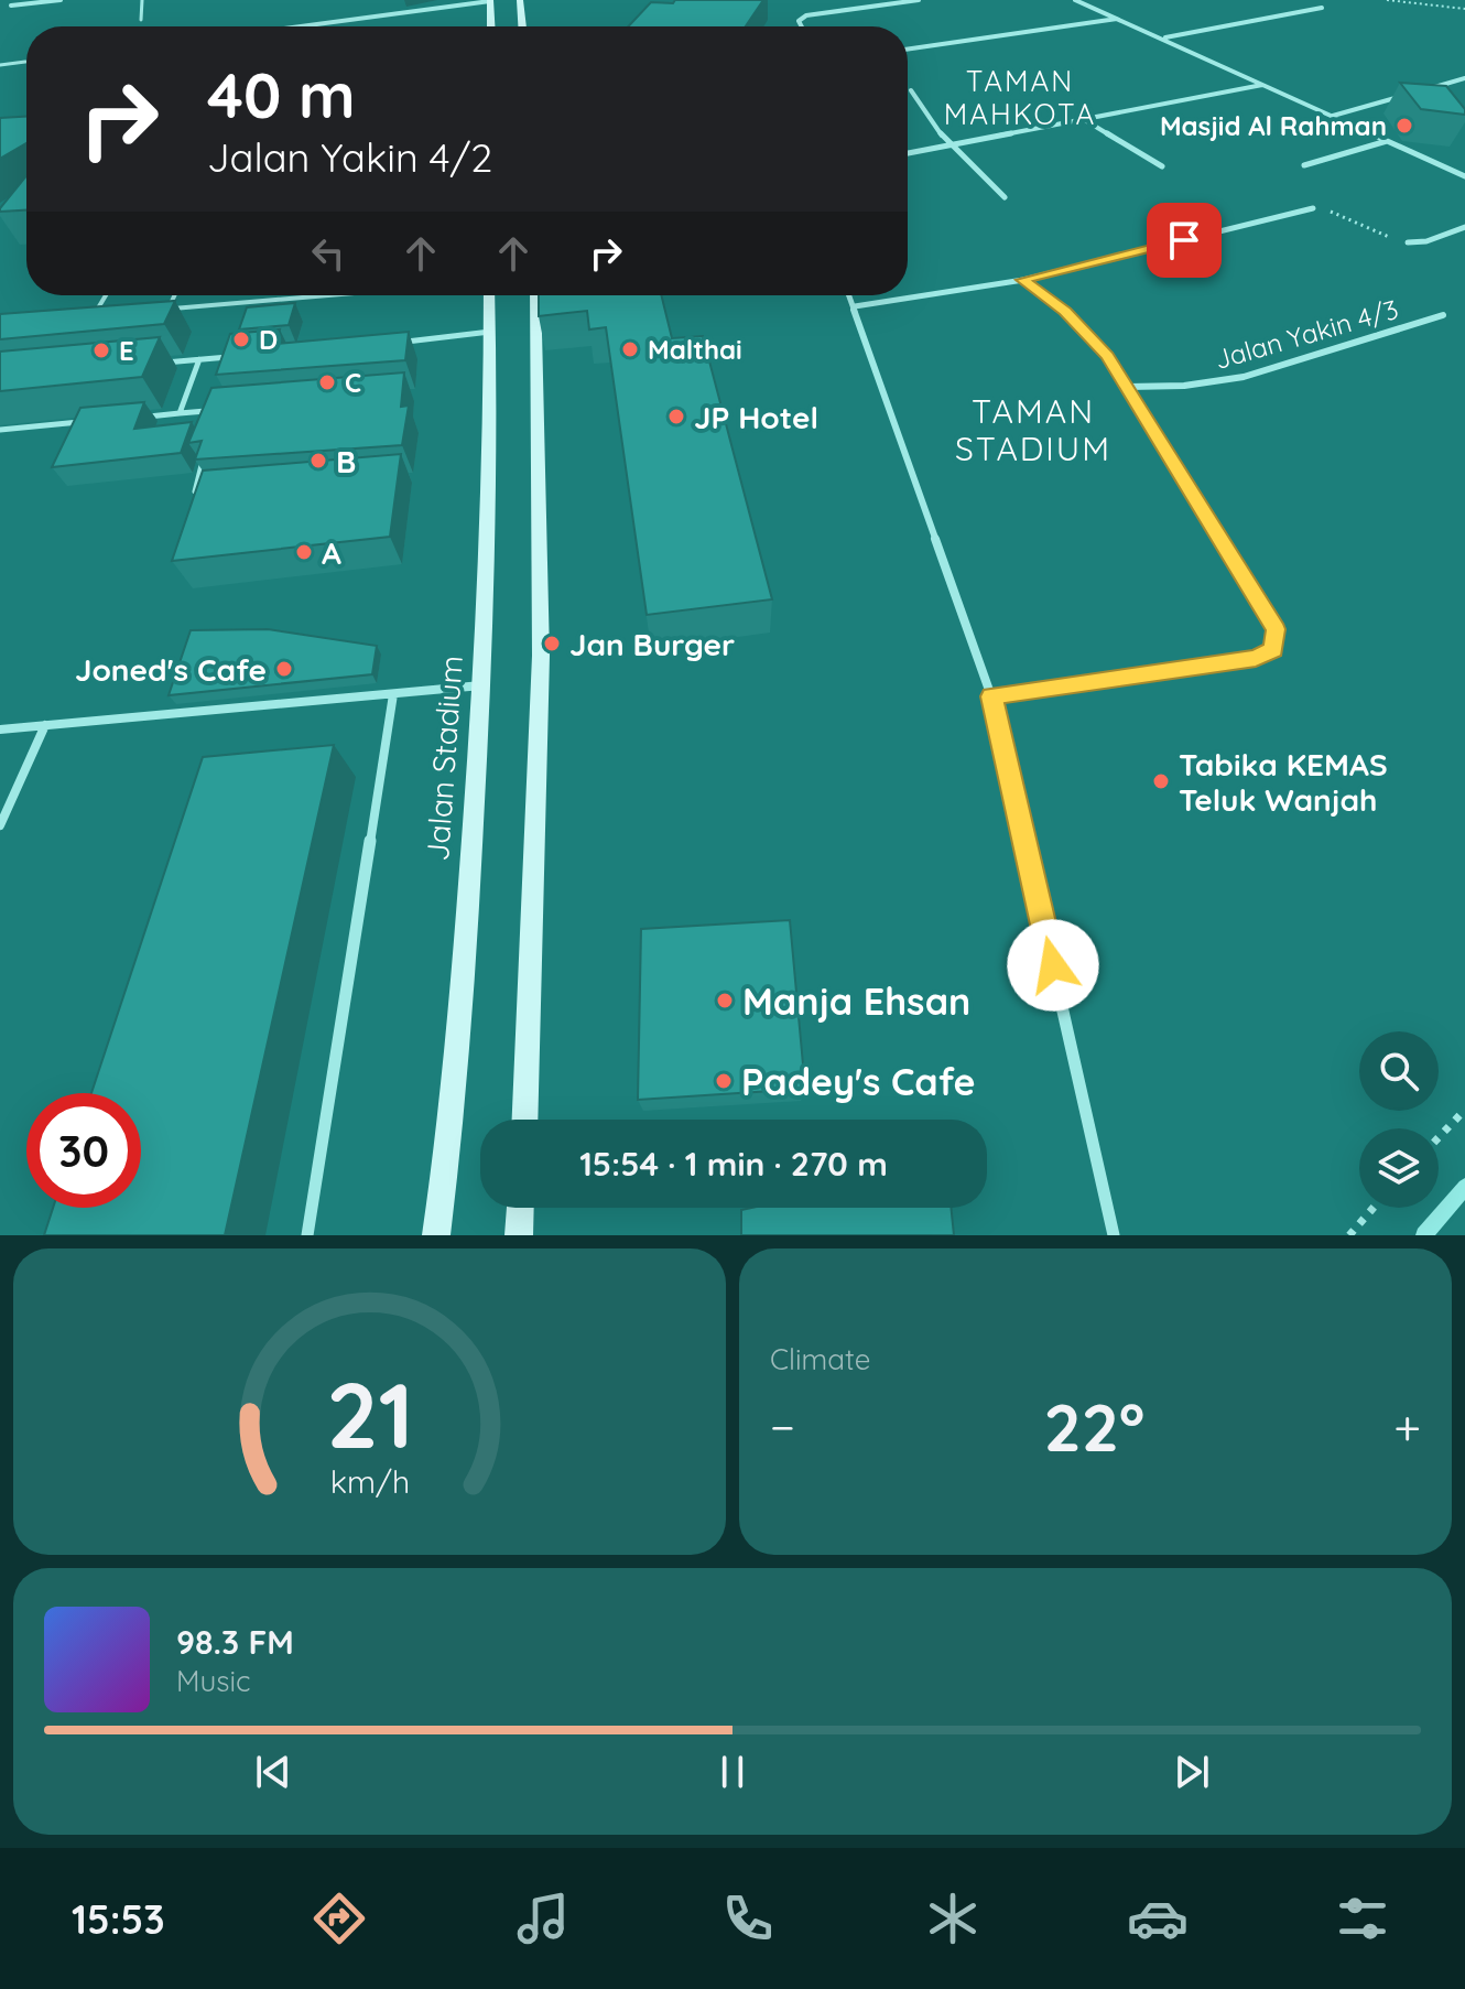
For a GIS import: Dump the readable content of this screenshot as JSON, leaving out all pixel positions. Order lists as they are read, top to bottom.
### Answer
{
  "streets": {
    "main road": ["Jalan Stadium"],
    "street": ["Jalan Yakin 4/3"]
  },
  "districts": ["TAMAN MAHKOTA", "TAMAN STADIUM"],
  "places": [
    "Masjid Al Rahman",
    "D",
    "Malthai",
    "E",
    "C",
    "JP Hotel",
    "B",
    "A",
    "Jan Burger",
    "Joned's Cafe",
    "Tabika KEMAS Teluk Wanjah",
    "Manja Ehsan",
    "Padey's Cafe"
  ],
  "page": {
    "turn": ["40 m", "Jalan Yakin 4/2"],
    "limit": "30",
    "trip": "15:54 · 1 min · 270 m",
    "tile": "Climate",
    "heat": ["−", "22°", "+"],
    "song": ["98.3 FM", "Music"],
    "tabs": "15:53",
    "gauge": ["21", "km/h"]
  }
}
